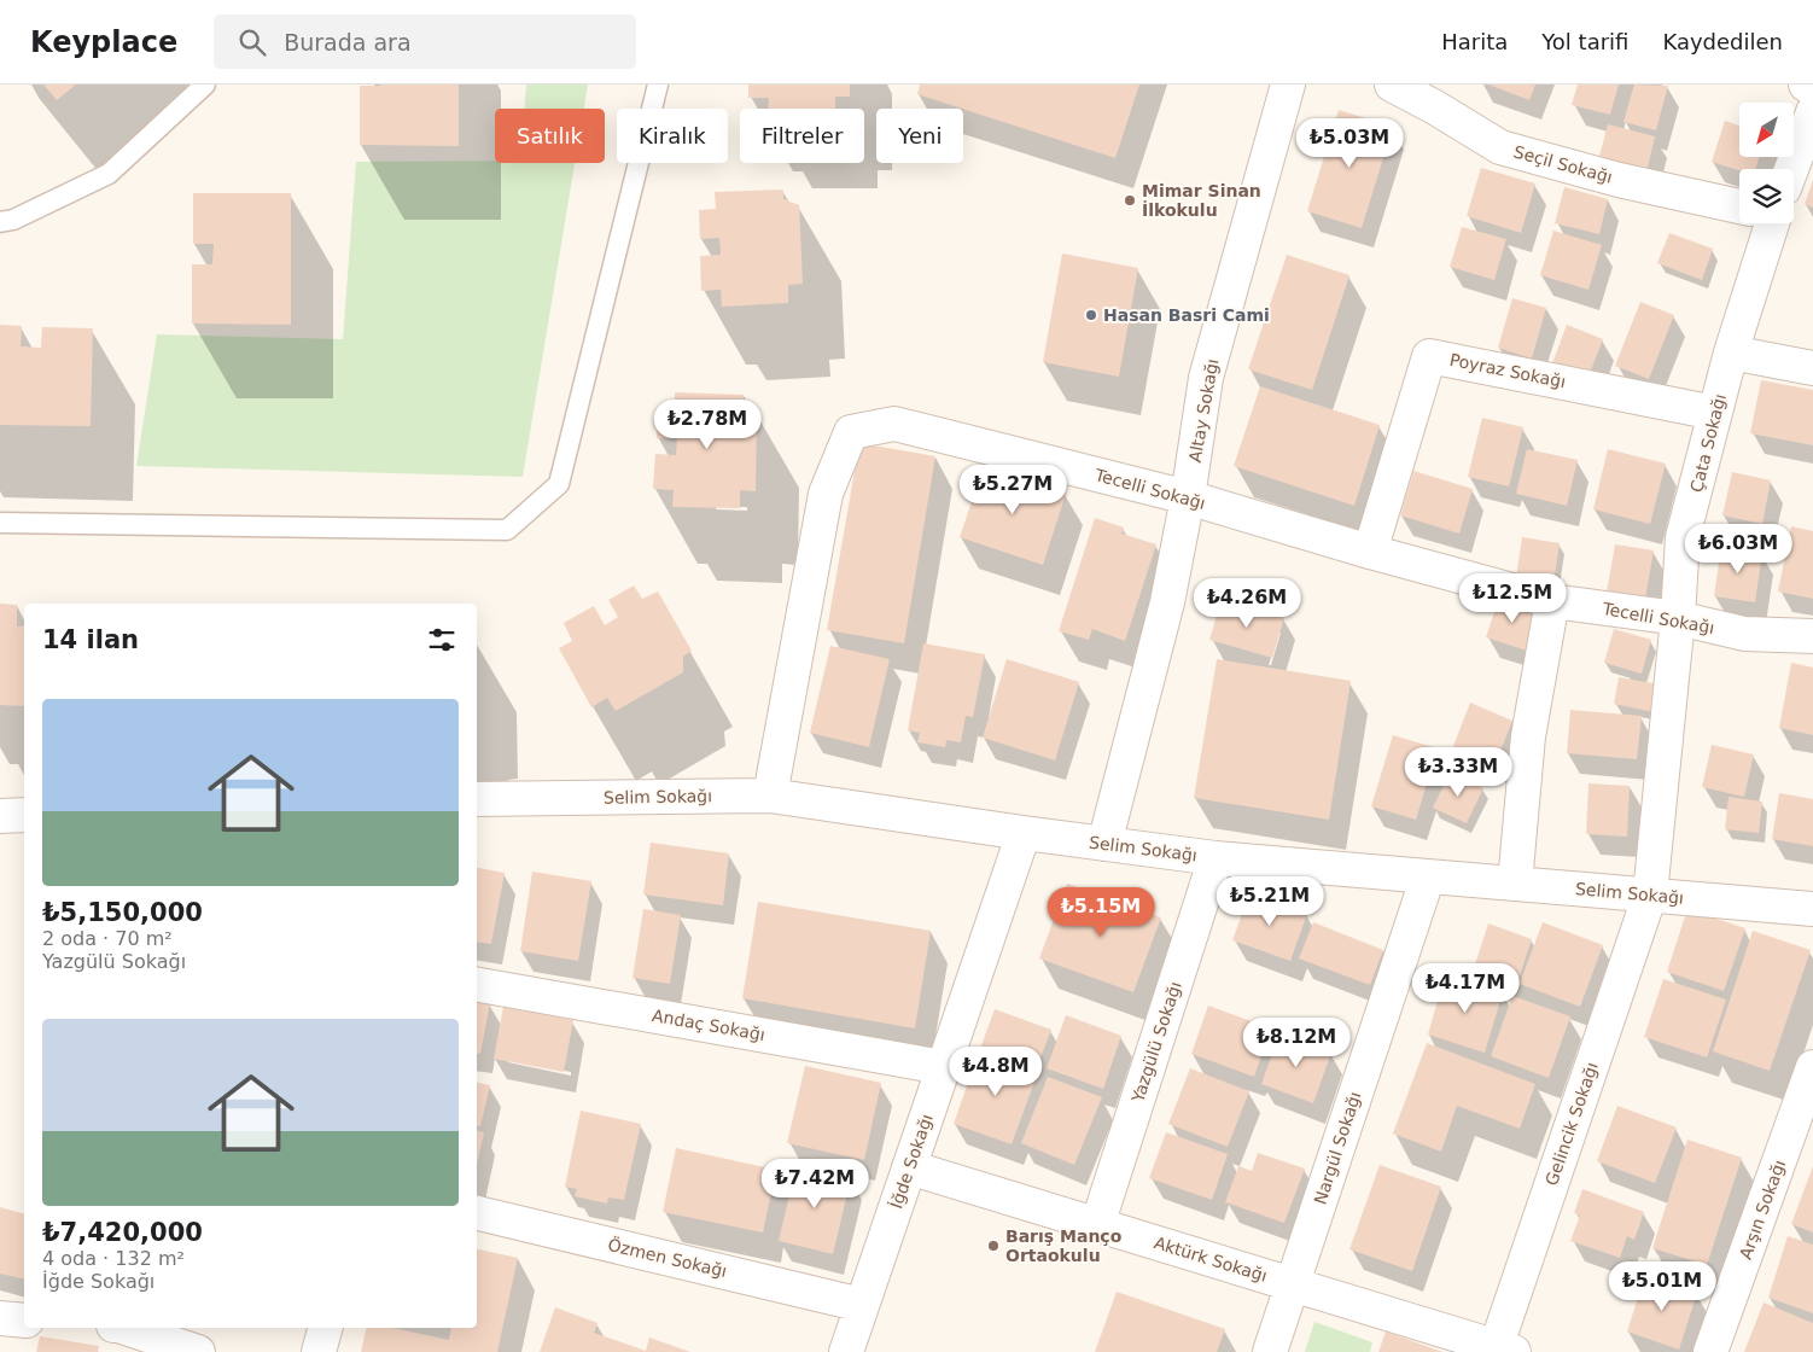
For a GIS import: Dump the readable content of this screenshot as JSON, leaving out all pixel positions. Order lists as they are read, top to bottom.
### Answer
{
  "streets": {
    "street": [
      "Seçil Sokağı",
      "Poyraz Sokağı",
      "Altay Sokağı",
      "Çata Sokağı",
      "Tecelli Sokağı",
      "Selim Sokağı",
      "Andaç Sokağı",
      "Yazgülü Sokağı",
      "Gelincik Sokağı",
      "Nargül Sokağı",
      "İğde Sokağı",
      "Arşın Sokağı",
      "Özmen Sokağı",
      "Aktürk Sokağı"
    ]
  },
  "crossings": [
    ["Poyraz Sokağı", "Çata Sokağı"],
    ["Poyraz Sokağı", "Tecelli Sokağı"],
    ["Altay Sokağı", "Tecelli Sokağı"],
    ["Altay Sokağı", "Selim Sokağı"],
    ["Çata Sokağı", "Tecelli Sokağı"],
    ["Çata Sokağı", "Selim Sokağı"],
    ["Çata Sokağı", "Gelincik Sokağı"],
    ["Tecelli Sokağı", "Selim Sokağı"],
    ["Selim Sokağı", "Yazgülü Sokağı"],
    ["Selim Sokağı", "Gelincik Sokağı"],
    ["Selim Sokağı", "Nargül Sokağı"],
    ["Selim Sokağı", "İğde Sokağı"],
    ["Andaç Sokağı", "İğde Sokağı"],
    ["Yazgülü Sokağı", "Aktürk Sokağı"],
    ["Gelincik Sokağı", "Aktürk Sokağı"],
    ["Nargül Sokağı", "Aktürk Sokağı"],
    ["İğde Sokağı", "Özmen Sokağı"],
    ["İğde Sokağı", "Aktürk Sokağı"]
  ],
  "places": ["Mimar Sinan İlkokulu", "Hasan Basri Cami", "Barış Manço Ortaokulu"],
  "north": "bottom left",
  "page": {
    "header": "Keyplace",
    "search": "Burada ara",
    "nav": ["Harita", "Yol tarifi", "Kaydedilen"],
    "chip": [
      "Satılık",
      "Kiralık",
      "Filtreler",
      "Yeni"
    ],
    "price": [
      "₺5.03M",
      "₺2.78M",
      "₺5.27M",
      "₺6.03M",
      "₺12.5M",
      "₺4.26M",
      "₺3.33M",
      "₺5.21M",
      "₺5.15M",
      "₺4.17M",
      "₺8.12M",
      "₺4.8M",
      "₺7.42M",
      "₺5.01M"
    ],
    "heading": "14 ilan",
    "list": [
      {
        "name": "₺5,150,000",
        "note": "2 oda · 70 m² · Yazgülü Sokağı"
      },
      {
        "name": "₺7,420,000",
        "note": "4 oda · 132 m² · İğde Sokağı"
      }
    ]
  }
}
